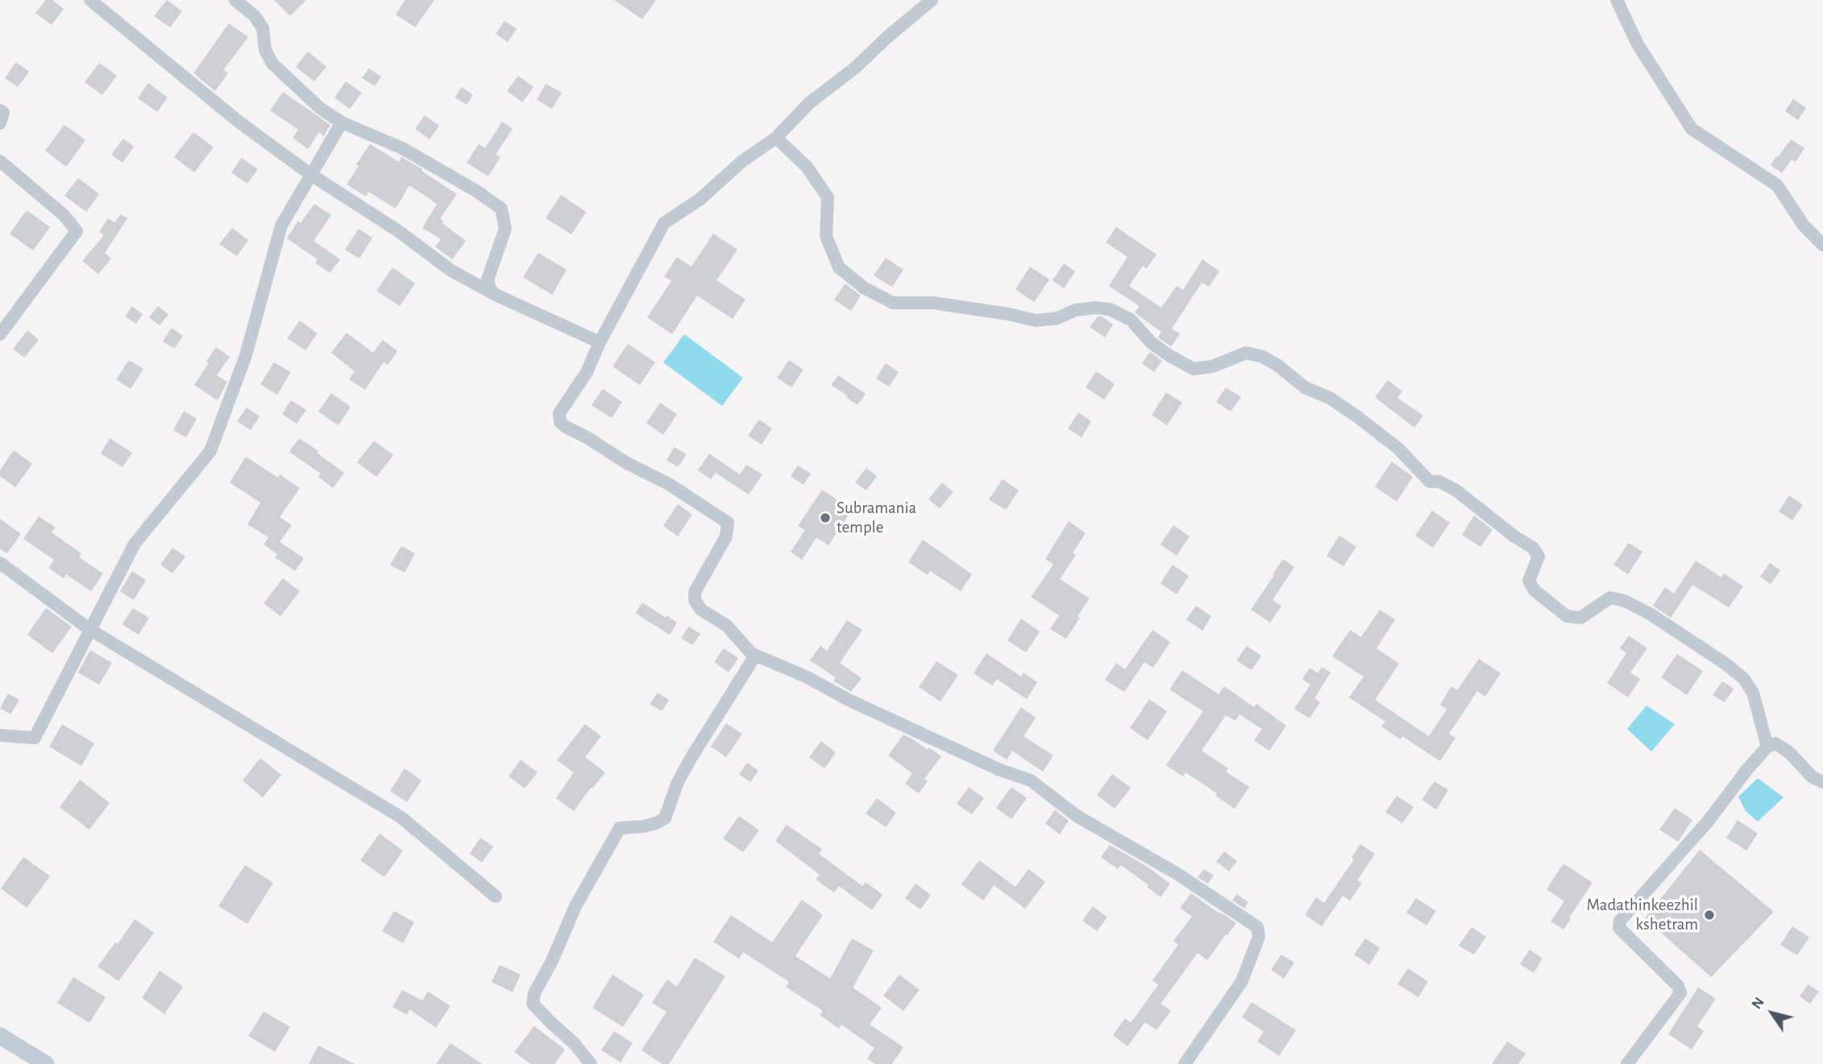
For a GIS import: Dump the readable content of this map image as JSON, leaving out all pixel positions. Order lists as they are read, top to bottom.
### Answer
{
  "places": ["Subramania temple", "Madathinkeezhil kshetram"],
  "north": "top left"
}
